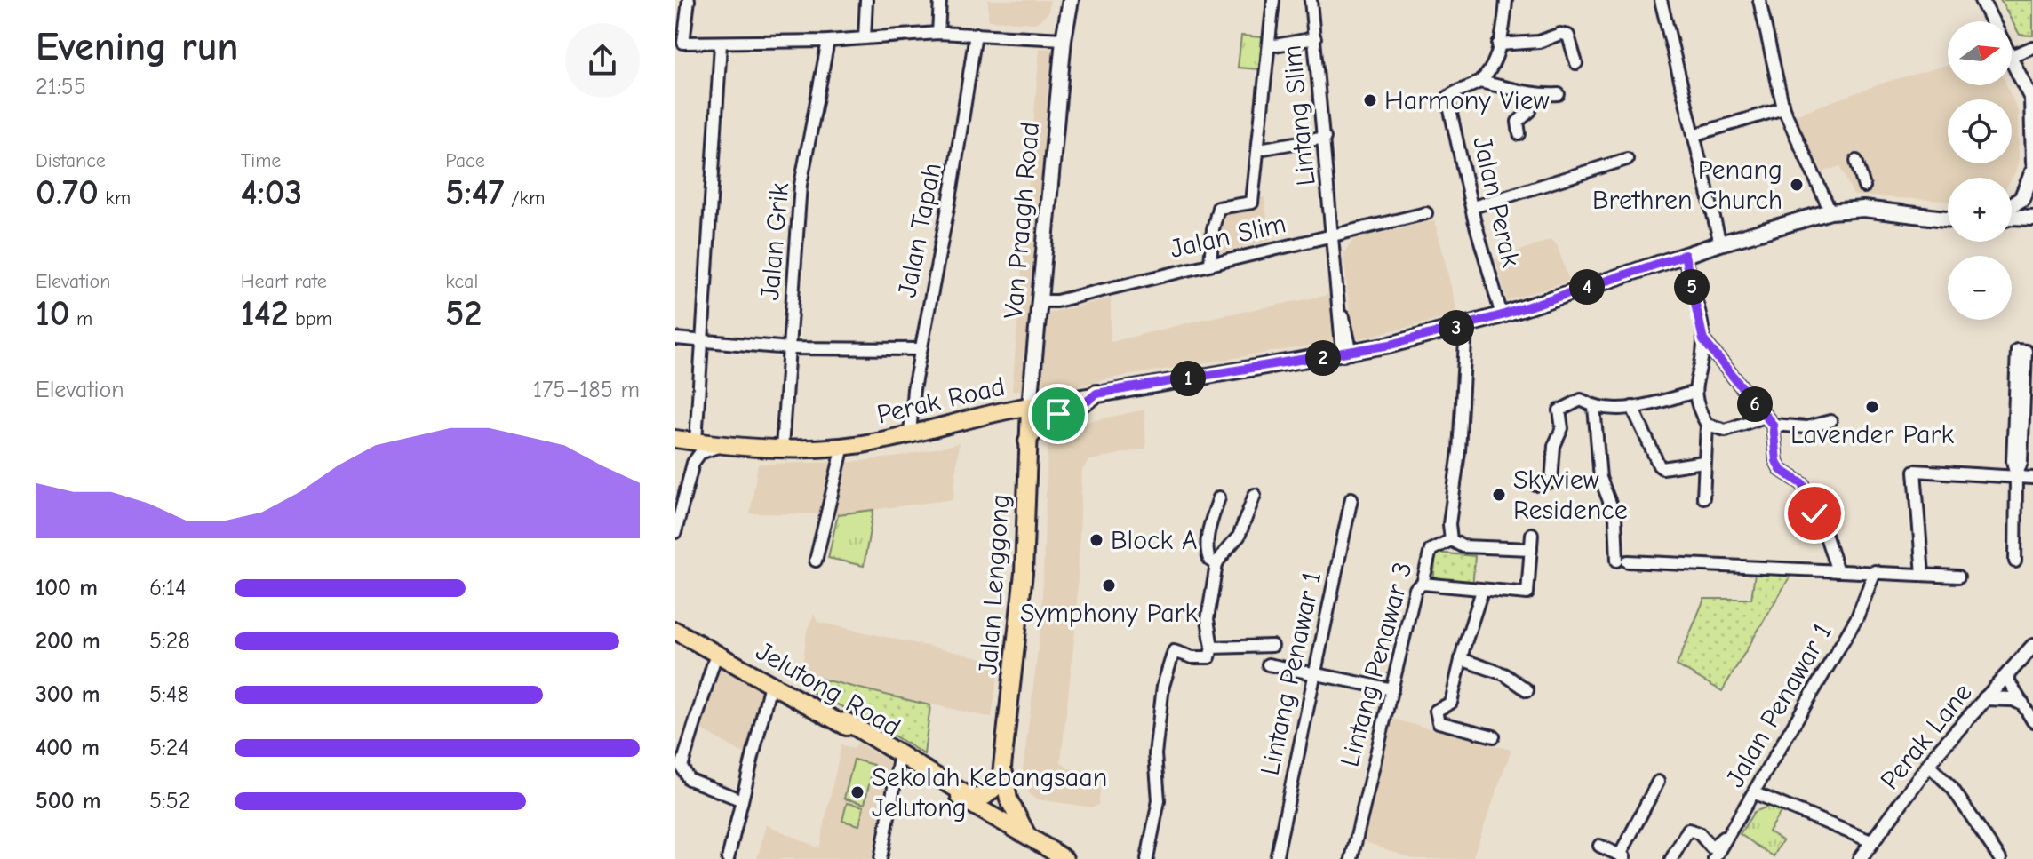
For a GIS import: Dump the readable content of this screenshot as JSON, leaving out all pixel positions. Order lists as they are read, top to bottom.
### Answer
{
  "streets": {
    "main road": [
      "Van Praagh Road",
      "Perak Road",
      "Jalan Lenggong",
      "Jelutong Road"
    ],
    "street": [
      "Lintang Slim",
      "Jalan Perak",
      "Jalan Tapah",
      "Jalan Slim",
      "Jalan Grik",
      "Lintang Penawar 3",
      "Lintang Penawar 1",
      "Jalan Penawar 1",
      "Perak Lane"
    ]
  },
  "crossings": [
    ["Lintang Slim", "Jalan Slim"],
    ["Lintang Slim", "Perak Road"],
    ["Jalan Perak", "Perak Road"],
    ["Van Praagh Road", "Jalan Slim"],
    ["Van Praagh Road", "Perak Road"],
    ["Van Praagh Road", "Jalan Lenggong"],
    ["Jalan Tapah", "Perak Road"],
    ["Jalan Grik", "Perak Road"],
    ["Perak Road", "Jalan Lenggong"],
    ["Jalan Lenggong", "Jelutong Road"]
  ],
  "places": [
    "Harmony View",
    "Penang Brethren Church",
    "Lavender Park",
    "Skyview Residence",
    "Block A",
    "Symphony Park",
    "Sekolah Kebangsaan Jelutong"
  ],
  "north": "right",
  "page": {
    "heading": ["Evening run", "21:55"],
    "map_buttons": ["+", "−"],
    "stats": [
      ["Distance", "0.70 km"],
      ["Time", "4:03"],
      ["Pace", "5:47 /km"],
      ["Elevation", "10 m"],
      ["Heart rate", "142 bpm"],
      ["kcal", "52"]
    ],
    "pins": [
      "4",
      "5",
      "3",
      "2",
      "1",
      "6"
    ],
    "chart": ["Elevation", "175–185 m"],
    "list": [
      {
        "name": "100 m",
        "note": "6:14"
      },
      {
        "name": "200 m",
        "note": "5:28"
      },
      {
        "name": "300 m",
        "note": "5:48"
      },
      {
        "name": "400 m",
        "note": "5:24"
      },
      {
        "name": "500 m",
        "note": "5:52"
      }
    ]
  }
}
